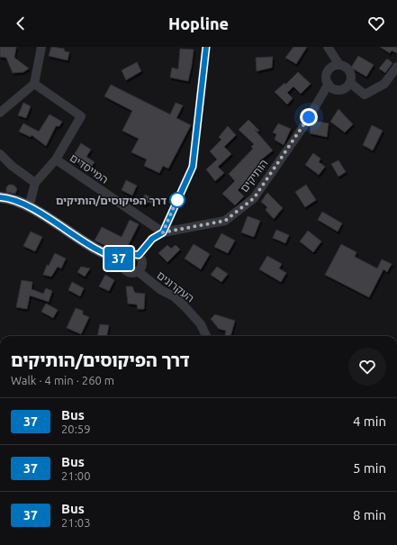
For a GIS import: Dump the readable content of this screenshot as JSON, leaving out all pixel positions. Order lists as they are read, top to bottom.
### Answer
{
  "streets": {
    "street": ["המייסדים", "הותיקים", "העקרונים"]
  },
  "crossings": [
    ["המייסדים", "הותיקים"]
  ],
  "places": ["דרך הפיקוסים/הותיקים"],
  "lines": ["bus line 37"],
  "page": {
    "header": "Hopline",
    "on_map": "37",
    "heading": ["דרך הפיקוסים/הותיקים", "Walk · 4 min · 260 m"],
    "list": [
      {
        "mark": "37",
        "name": "Bus",
        "note": "20:59",
        "value": "4 min"
      },
      {
        "mark": "37",
        "name": "Bus",
        "note": "21:00",
        "value": "5 min"
      },
      {
        "mark": "37",
        "name": "Bus",
        "note": "21:03",
        "value": "8 min"
      }
    ]
  }
}
